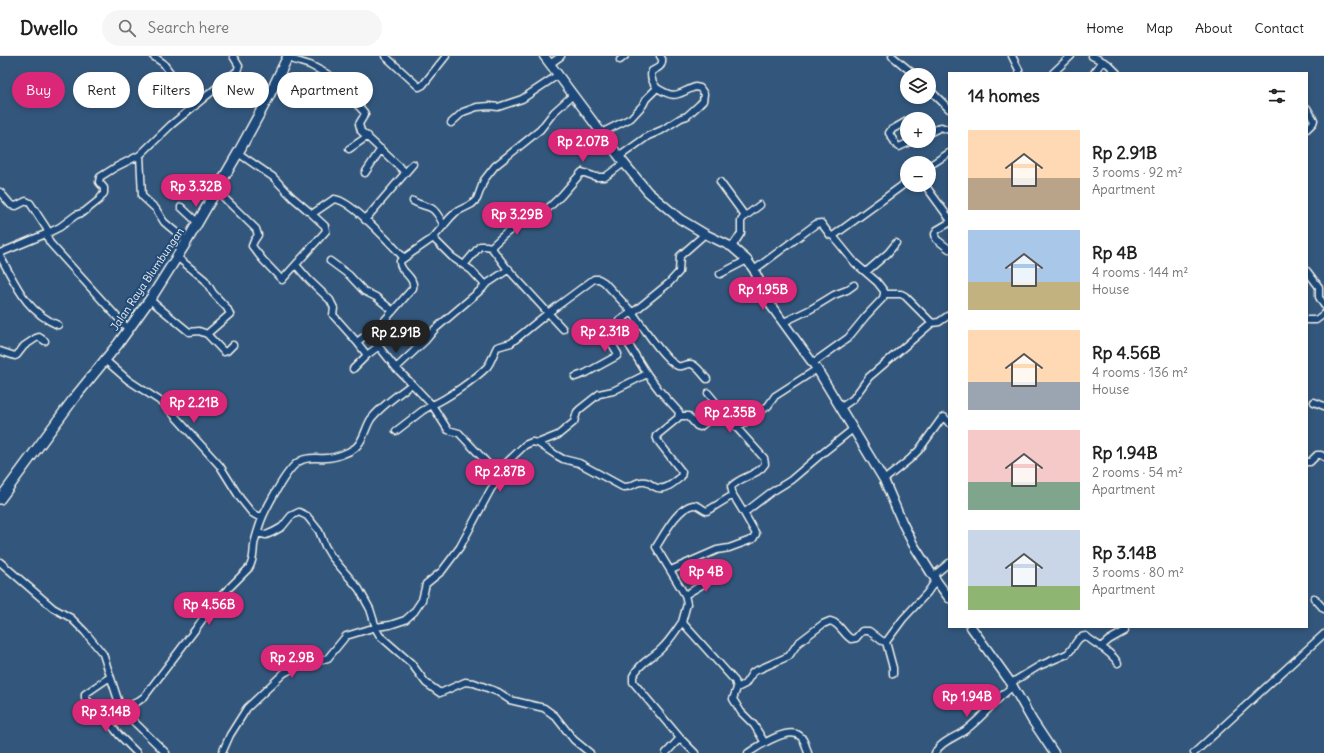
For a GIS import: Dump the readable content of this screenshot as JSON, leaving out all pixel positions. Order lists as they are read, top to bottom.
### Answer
{
  "streets": {
    "main road": ["Jalan Raya Blumbungan"]
  },
  "page": {
    "header": "Dwello",
    "search": "Search here",
    "nav": [
      "Home",
      "Map",
      "About",
      "Contact"
    ],
    "map_buttons": ["+", "−"],
    "chip": [
      "Buy",
      "Rent",
      "Filters",
      "New",
      "Apartment"
    ],
    "heading": "14 homes",
    "list": [
      {
        "name": "Rp 2.91B",
        "note": "3 rooms · 92 m² · Apartment"
      },
      {
        "name": "Rp 4B",
        "note": "4 rooms · 144 m² · House"
      },
      {
        "name": "Rp 4.56B",
        "note": "4 rooms · 136 m² · House"
      },
      {
        "name": "Rp 1.94B",
        "note": "2 rooms · 54 m² · Apartment"
      },
      {
        "name": "Rp 3.14B",
        "note": "3 rooms · 80 m² · Apartment"
      }
    ],
    "price": [
      "Rp 2.07B",
      "Rp 3.32B",
      "Rp 3.29B",
      "Rp 1.95B",
      "Rp 2.31B",
      "Rp 2.91B",
      "Rp 2.21B",
      "Rp 2.35B",
      "Rp 2.87B",
      "Rp 4B",
      "Rp 4.56B",
      "Rp 2.9B",
      "Rp 1.94B",
      "Rp 3.14B"
    ]
  }
}
